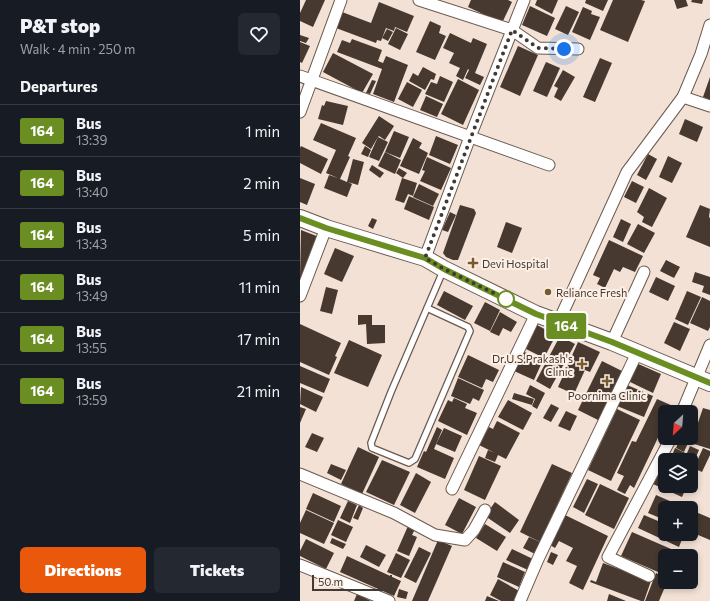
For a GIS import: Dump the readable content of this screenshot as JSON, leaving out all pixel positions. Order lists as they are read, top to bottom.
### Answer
{
  "places": {
    "health": ["Devi Hospital", "Dr.U.S.Prakash's Clinic", "Poornima Clinic"],
    "other": ["Reliance Fresh"]
  },
  "lines": ["bus line 164"],
  "scale_bar": "50 m",
  "north": "bottom left",
  "page": {
    "heading": [
      ["P&T stop", "Walk · 4 min · 250 m"],
      "Departures"
    ],
    "on_map": "164",
    "list": [
      {
        "mark": "164",
        "name": "Bus",
        "note": "13:39",
        "value": "1 min"
      },
      {
        "mark": "164",
        "name": "Bus",
        "note": "13:40",
        "value": "2 min"
      },
      {
        "mark": "164",
        "name": "Bus",
        "note": "13:43",
        "value": "5 min"
      },
      {
        "mark": "164",
        "name": "Bus",
        "note": "13:49",
        "value": "11 min"
      },
      {
        "mark": "164",
        "name": "Bus",
        "note": "13:55",
        "value": "17 min"
      },
      {
        "mark": "164",
        "name": "Bus",
        "note": "13:59",
        "value": "21 min"
      }
    ],
    "map_buttons": ["+", "−"],
    "buttons": ["Directions", "Tickets"],
    "scale": "50 m"
  }
}
